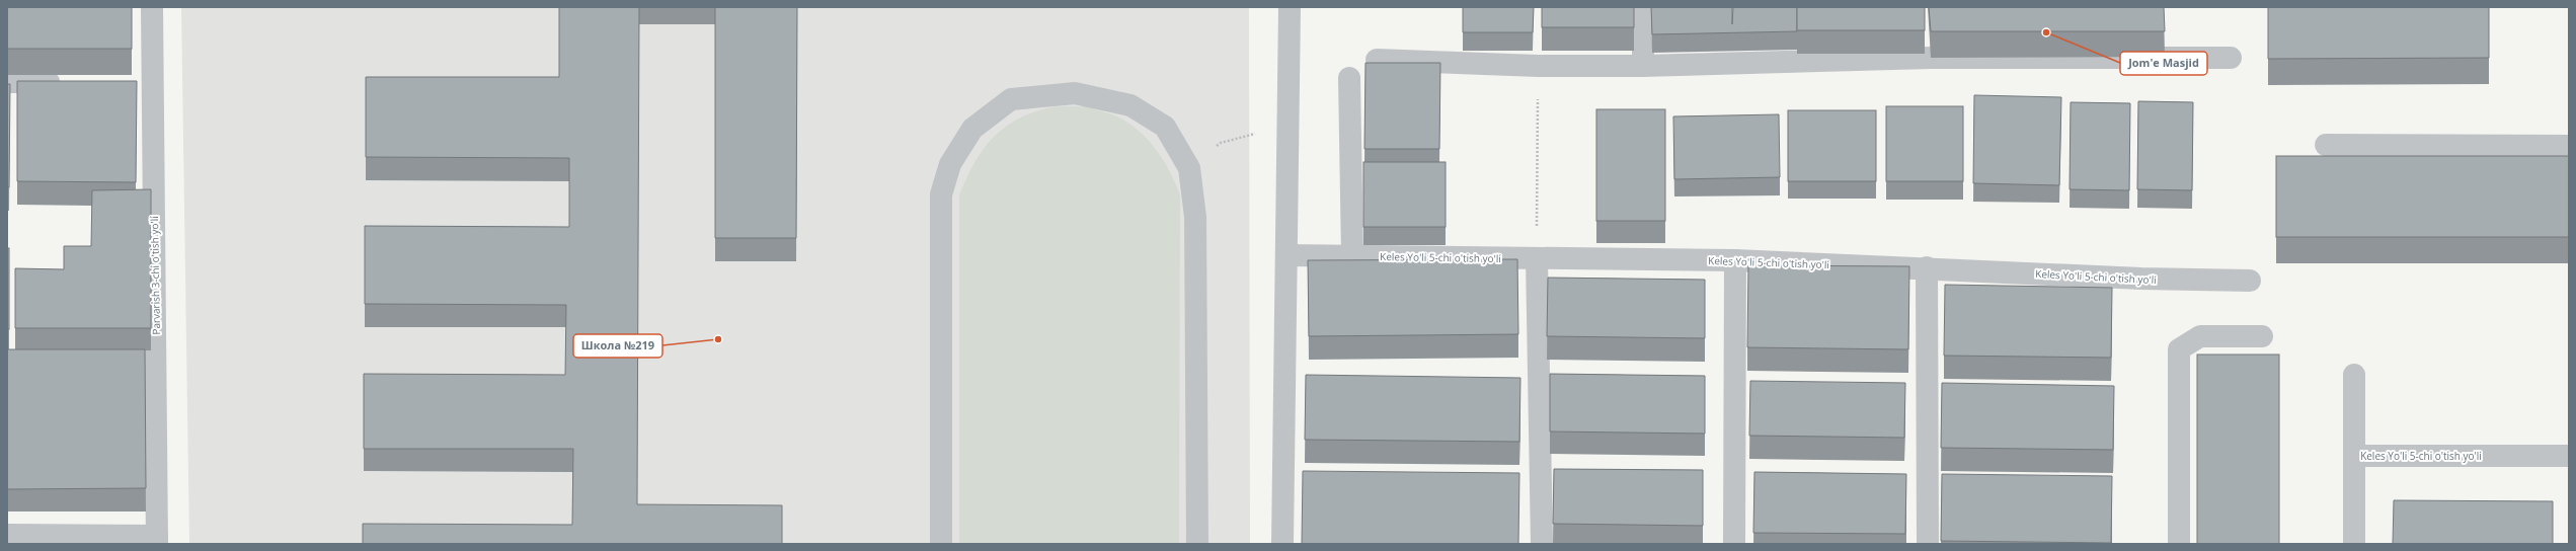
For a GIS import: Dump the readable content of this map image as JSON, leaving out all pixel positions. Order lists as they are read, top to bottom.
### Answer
{
  "streets": {
    "street": ["Keles Yo'li 5-chi o'tish yo'li", "Parvarish 3-chi o'tish yo'li"]
  },
  "places": ["Jom'e Masjid", "Школа №219"]
}
